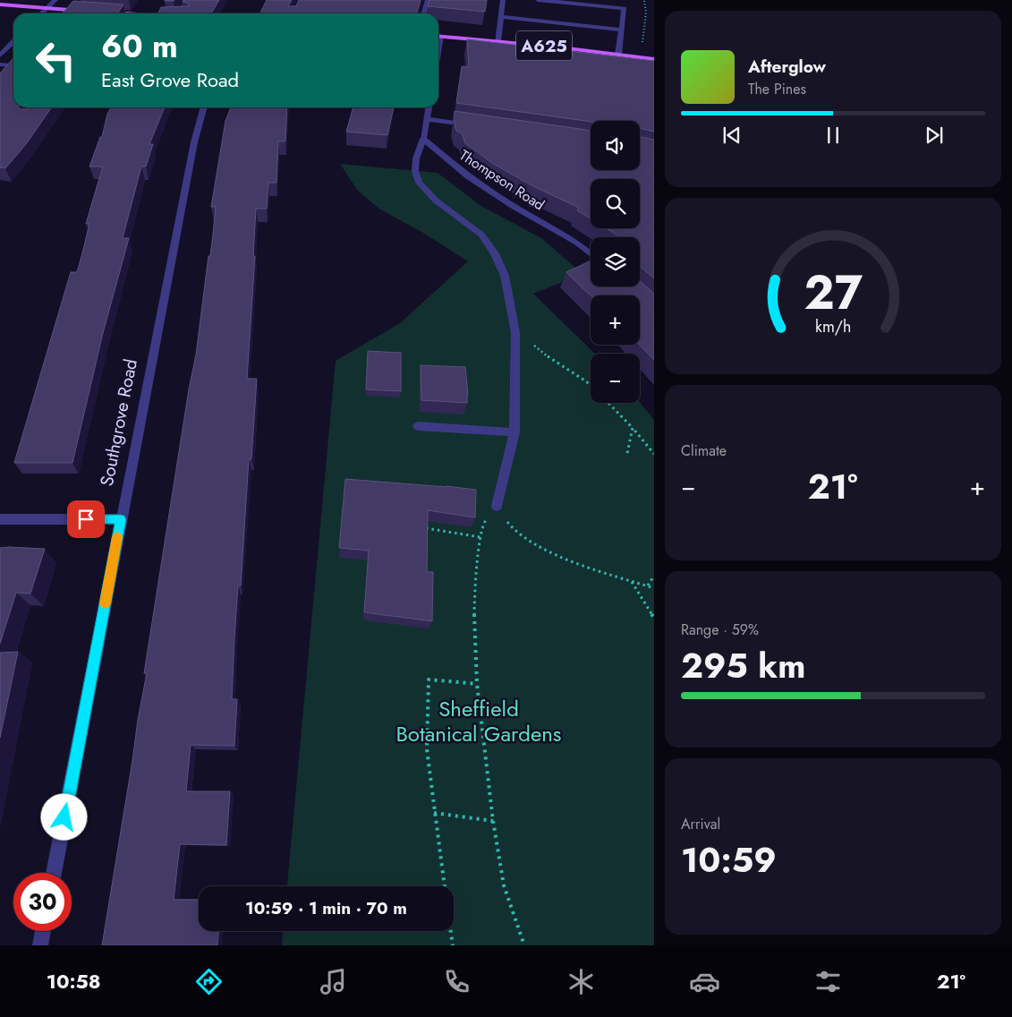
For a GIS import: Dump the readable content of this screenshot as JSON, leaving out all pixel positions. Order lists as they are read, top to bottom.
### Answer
{
  "streets": {
    "main road": ["A625"],
    "street": ["Thompson Road", "Southgrove Road"]
  },
  "parks": ["Sheffield Botanical Gardens"],
  "page": {
    "turn": ["60 m", "East Grove Road"],
    "song": ["Afterglow", "The Pines"],
    "map_buttons": ["+", "−"],
    "tile": [
      "Climate",
      ["Range · 59%", "295 km"],
      ["Arrival", "10:59"]
    ],
    "heat": ["−", "21°", "+"],
    "limit": "30",
    "trip": "10:59 · 1 min · 70 m",
    "tabs": ["10:58", "21°"],
    "gauge": ["27", "km/h"]
  }
}
